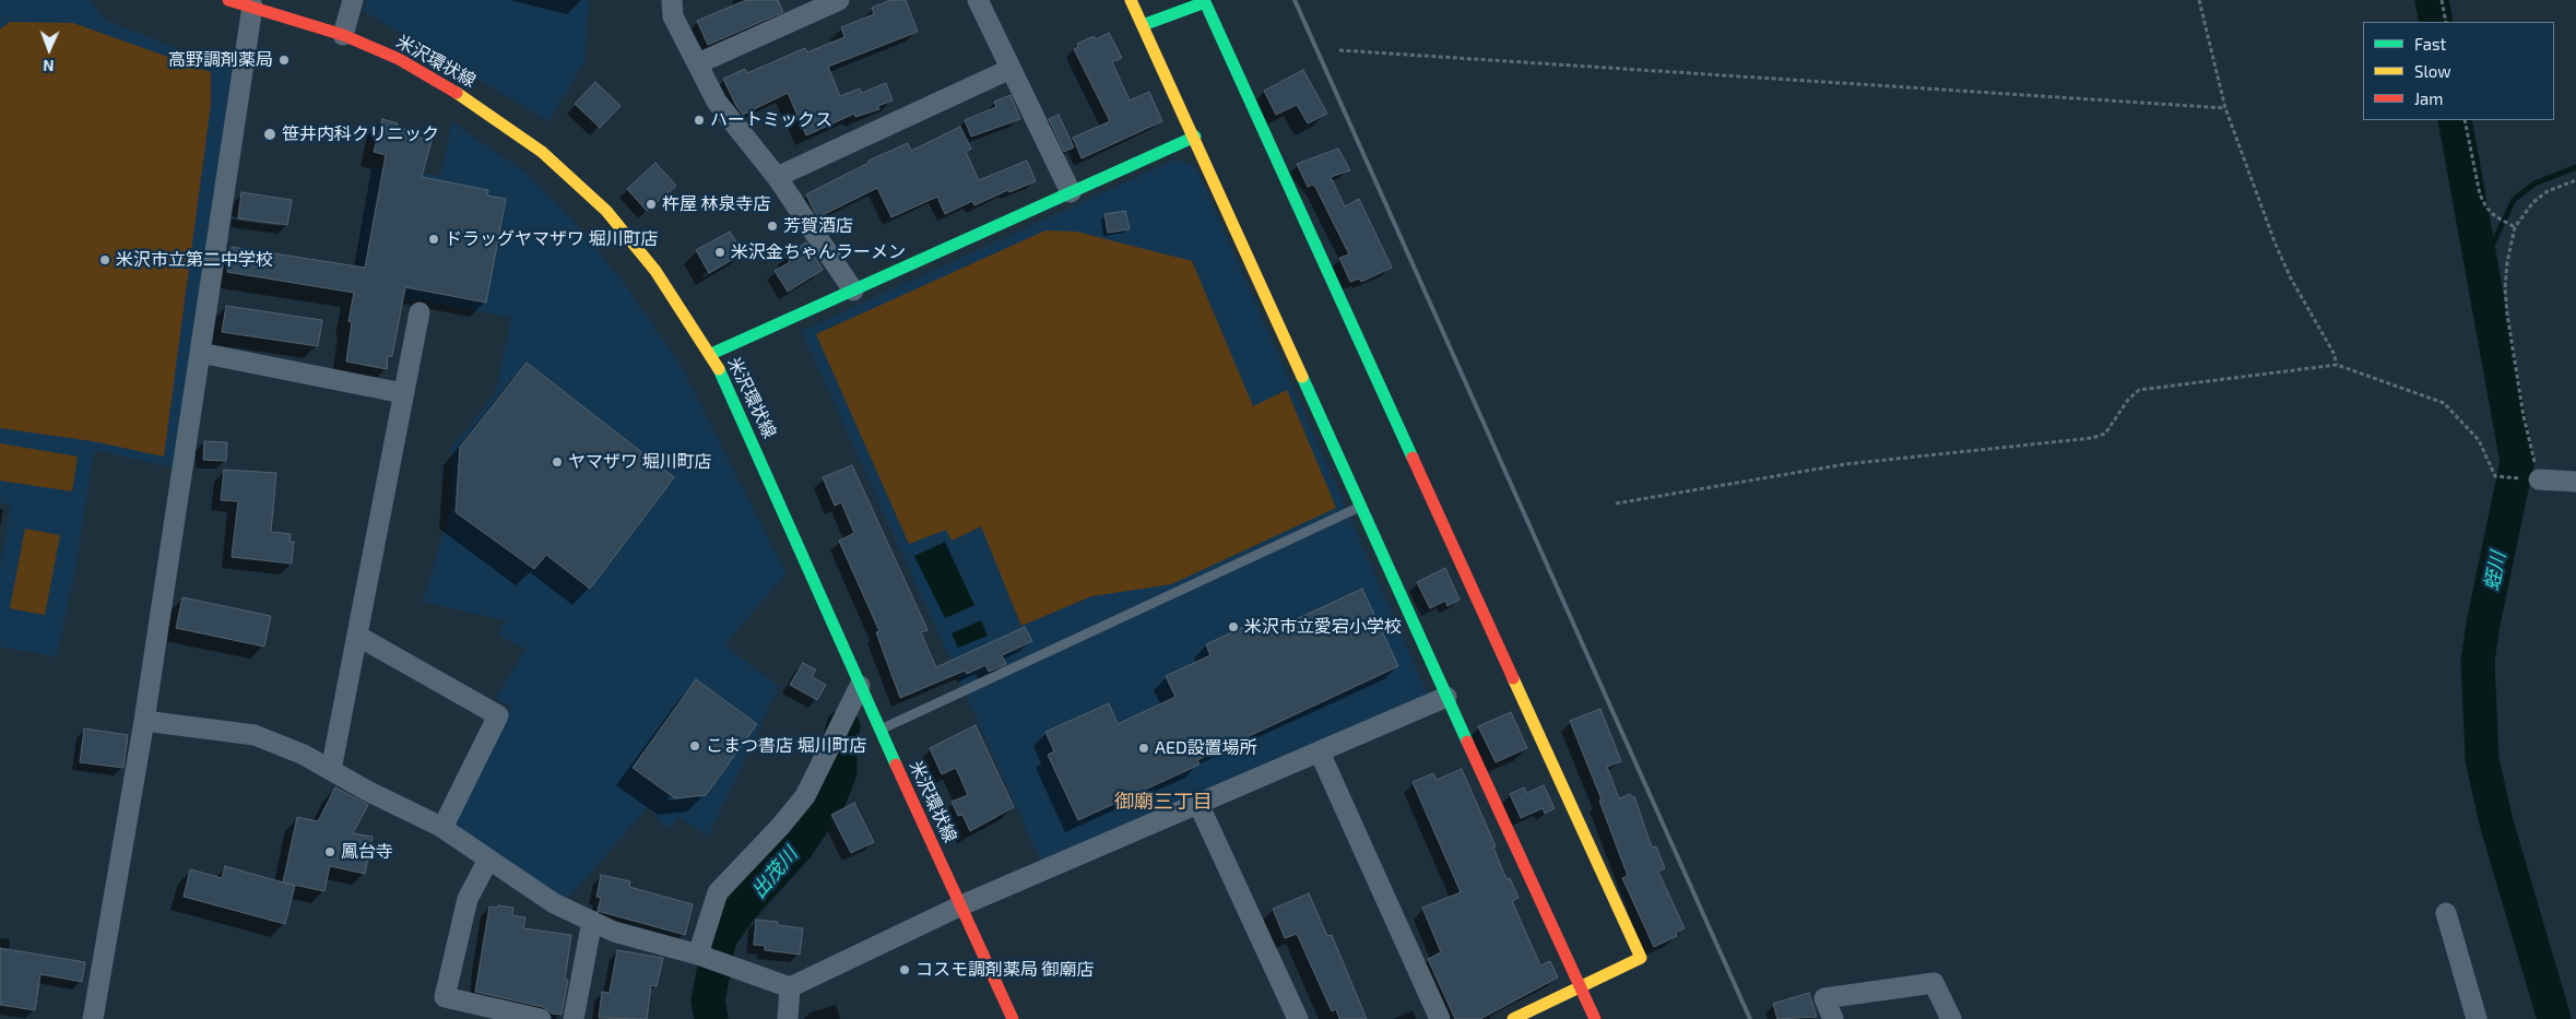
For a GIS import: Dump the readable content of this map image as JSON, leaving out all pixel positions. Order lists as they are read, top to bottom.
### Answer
{
  "streets": {
    "street": ["米沢環状線"]
  },
  "districts": ["御廟三丁目"],
  "water": ["蛭川", "出茂川"],
  "places": [
    "高野調剤薬局",
    "ハートミックス",
    "笹井内科クリニック",
    "杵屋 林泉寺店",
    "芳賀酒店",
    "ドラッグヤマザワ 堀川町店",
    "米沢金ちゃんラーメン",
    "米沢市立第二中学校",
    "ヤマザワ 堀川町店",
    "米沢市立愛宕小学校",
    "こまつ書店 堀川町店",
    "AED設置場所",
    "鳳台寺",
    "コスモ調剤薬局 御廟店"
  ],
  "legend": ["Fast", "Slow", "Jam"],
  "north": "bottom"
}
